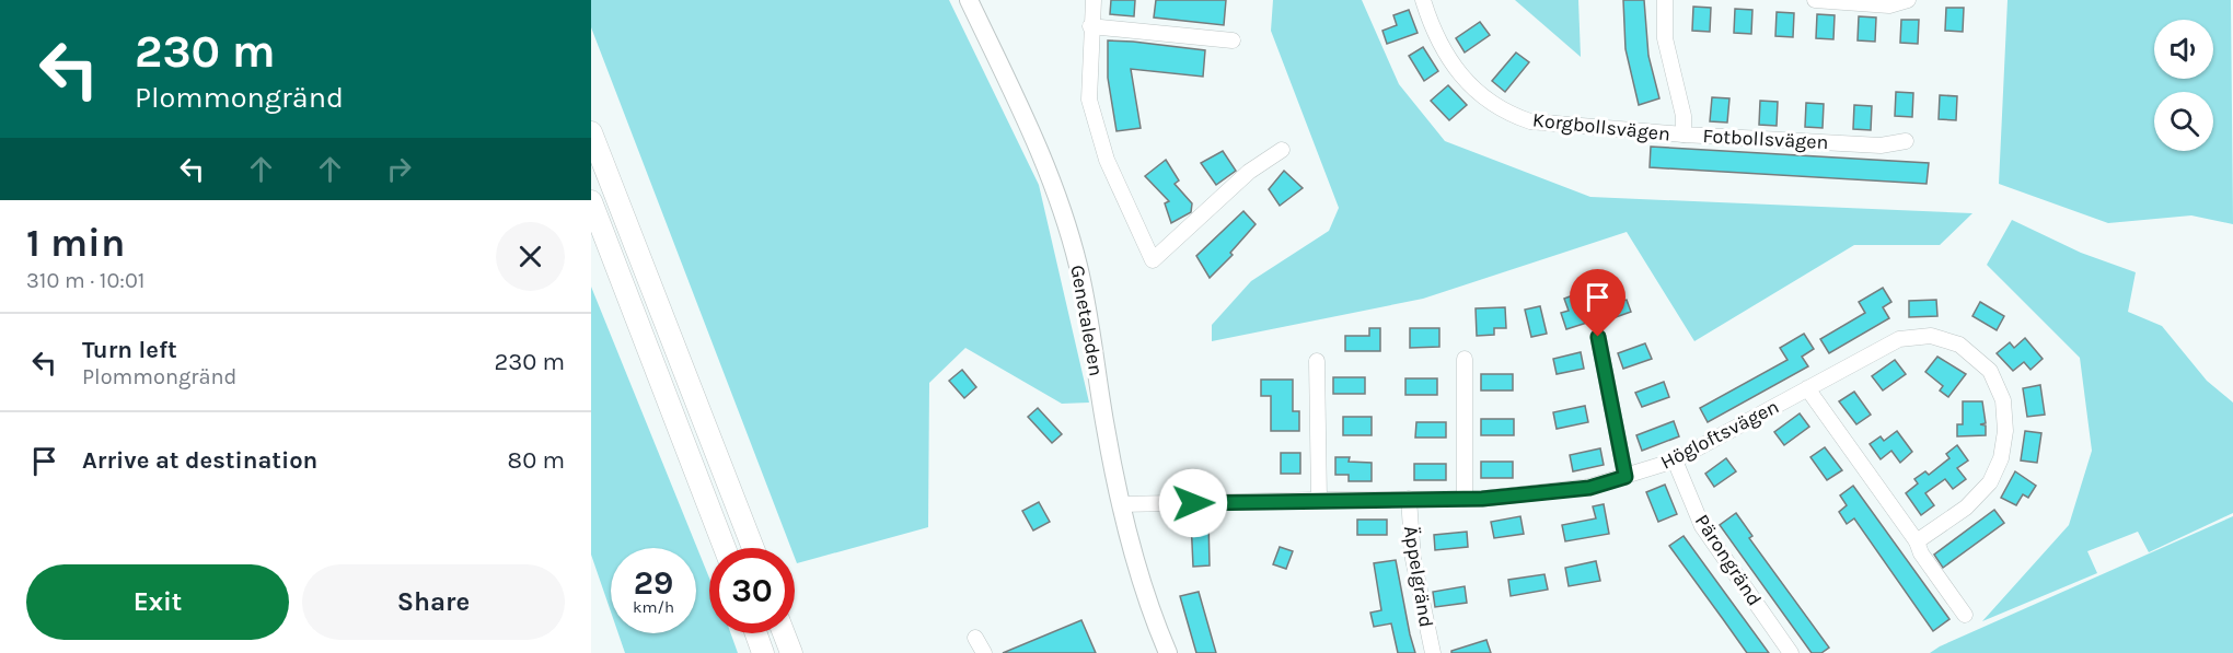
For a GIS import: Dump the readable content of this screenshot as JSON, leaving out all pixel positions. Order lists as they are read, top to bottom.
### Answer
{
  "streets": {
    "main road": ["Genetaleden"],
    "street": [
      "Korgbollsvägen",
      "Fotbollsvägen",
      "Högloftsvägen",
      "Pärongränd",
      "Äppelgränd"
    ]
  },
  "crossings": [
    ["Korgbollsvägen", "Fotbollsvägen"],
    ["Genetaleden", "Högloftsvägen"],
    ["Högloftsvägen", "Pärongränd"],
    ["Högloftsvägen", "Äppelgränd"]
  ],
  "page": {
    "turn": ["230 m", "Plommongränd"],
    "heading": ["1 min", "310 m · 10:01"],
    "list": [
      {
        "name": "Turn left",
        "note": "Plommongränd",
        "value": "230 m"
      },
      {
        "name": "Arrive at destination",
        "value": "80 m"
      }
    ],
    "speed": "29 km/h",
    "limit": "30",
    "buttons": ["Exit", "Share"]
  }
}
